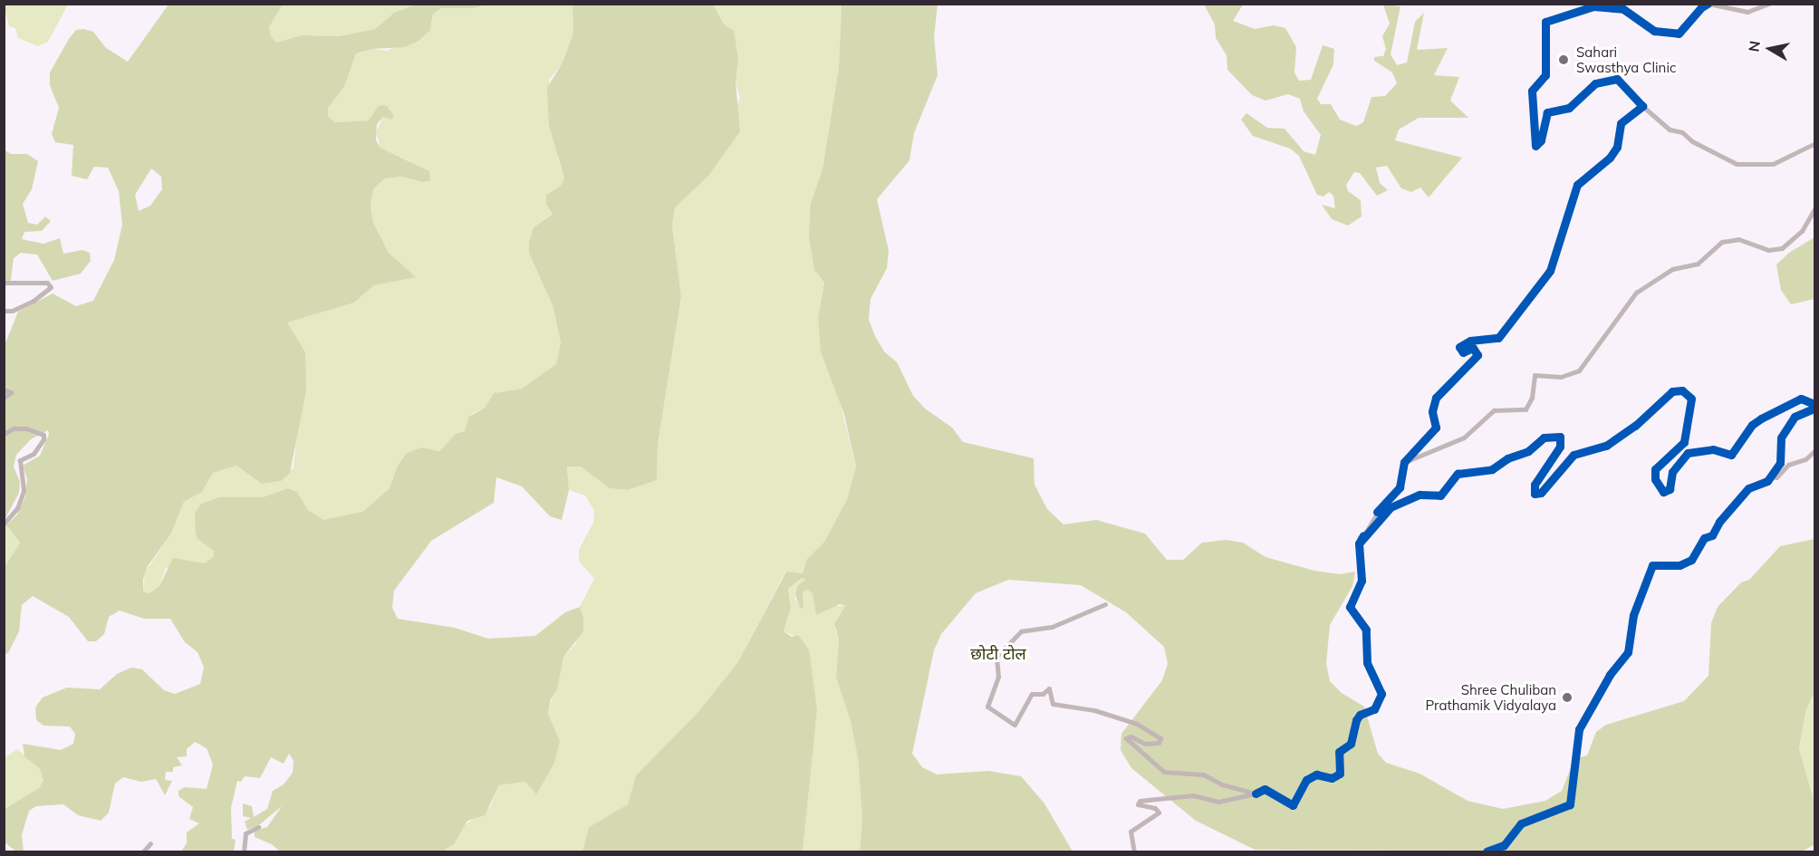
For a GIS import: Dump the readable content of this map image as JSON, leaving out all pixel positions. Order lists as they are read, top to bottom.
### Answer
{
  "districts": ["छोटी टोल"],
  "places": ["Sahari Swasthya Clinic", "Shree Chuliban Prathamik Vidyalaya"],
  "north": "left"
}
